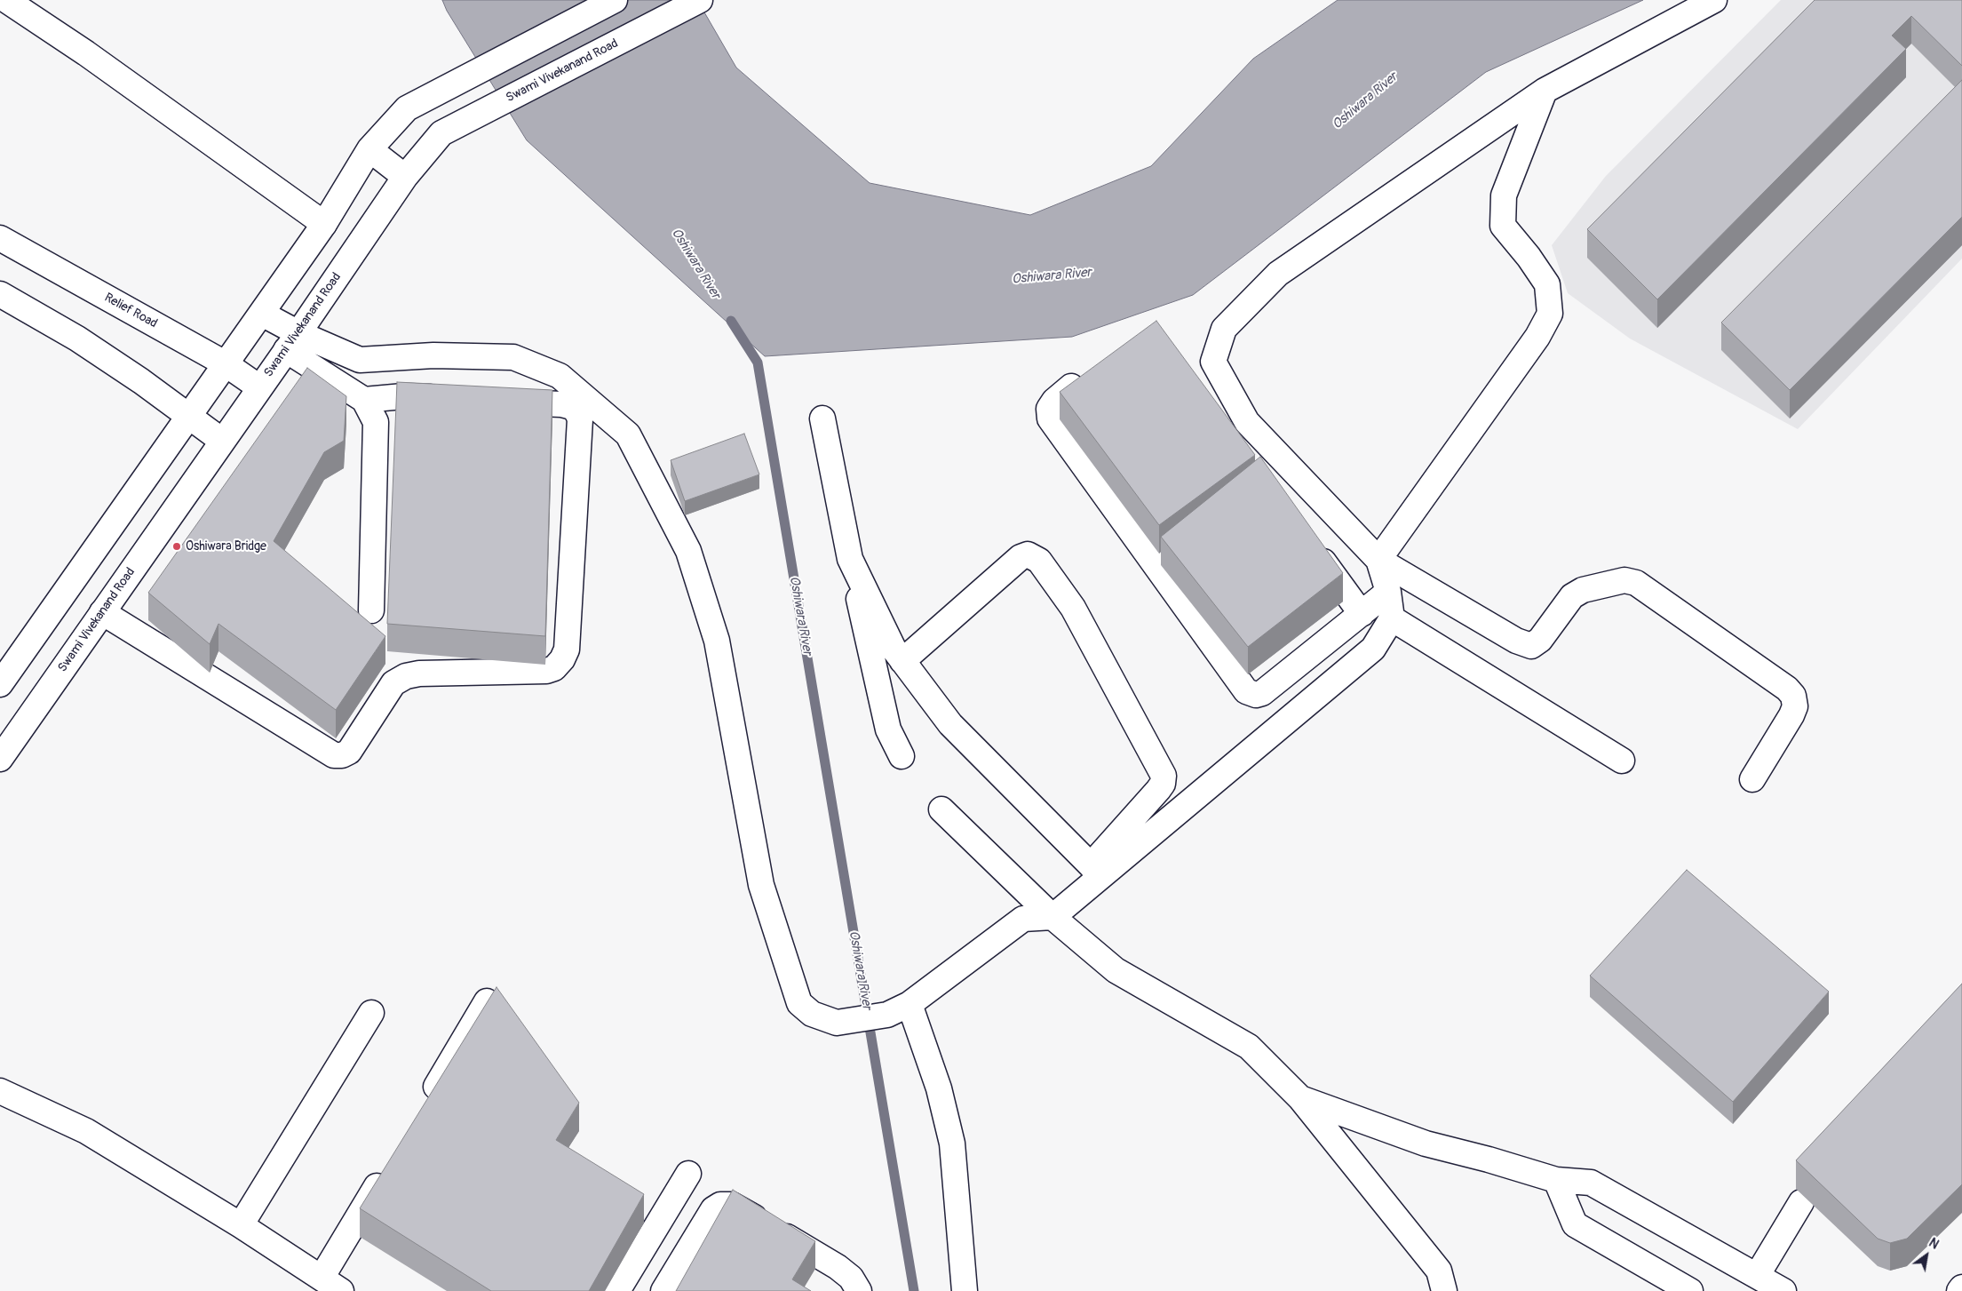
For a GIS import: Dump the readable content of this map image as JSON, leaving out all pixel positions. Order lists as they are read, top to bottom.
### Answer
{
  "streets": {
    "street": ["Swami Vivekanand Road", "Relief Road"]
  },
  "crossings": [
    ["Swami Vivekanand Road", "Relief Road"]
  ],
  "water": ["Oshiwara River"],
  "places": ["Oshiwara Bridge"],
  "north": "top right"
}
